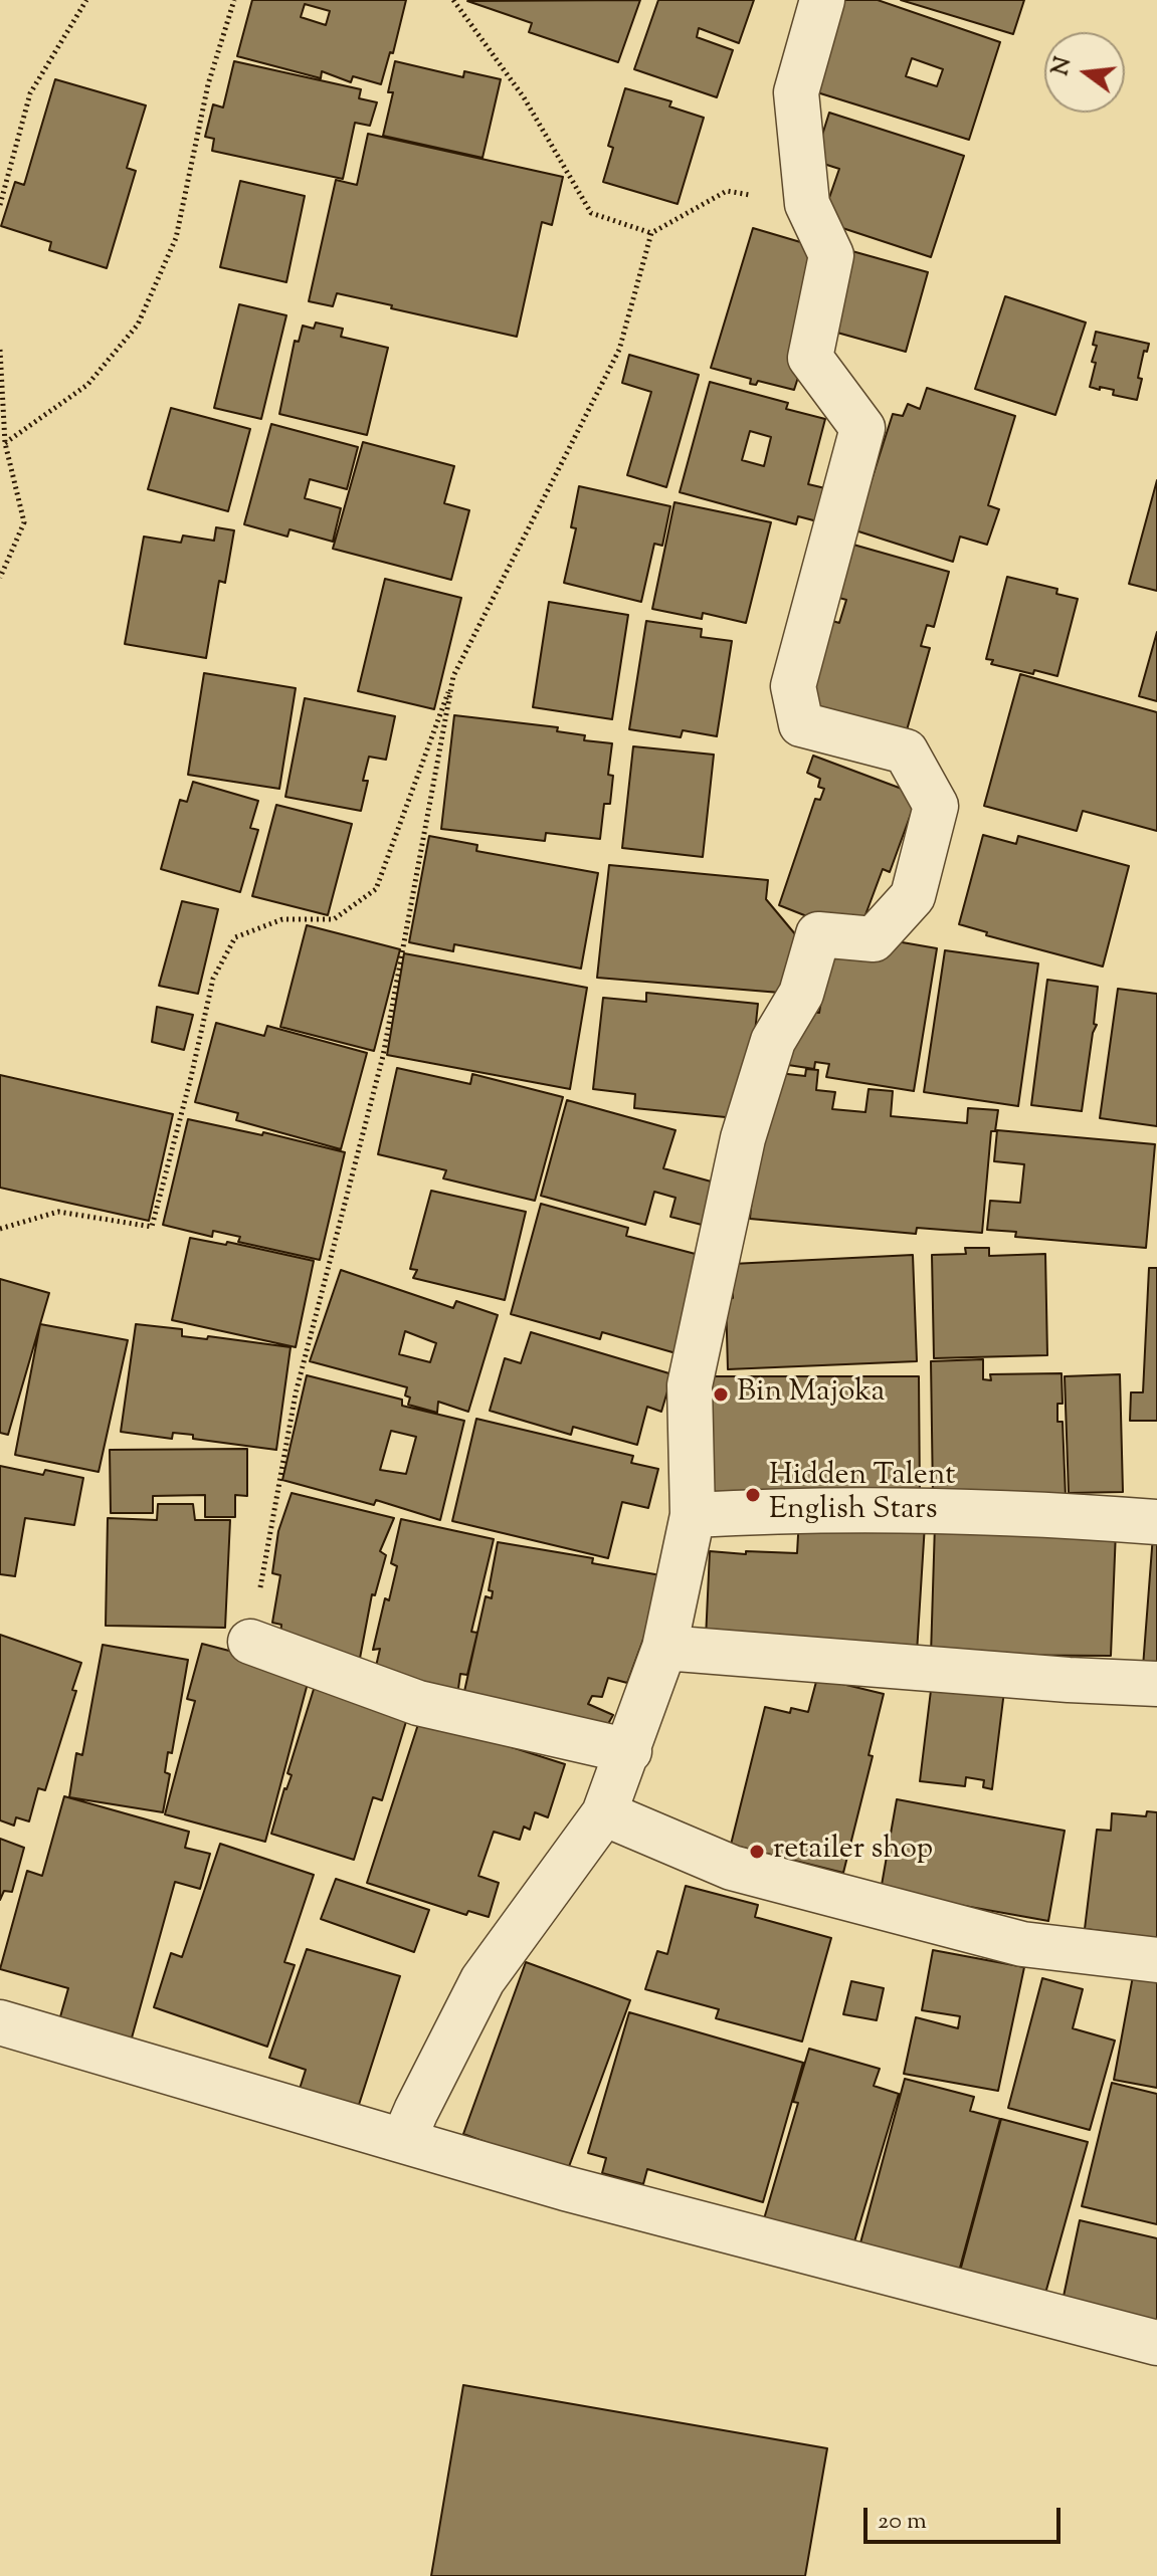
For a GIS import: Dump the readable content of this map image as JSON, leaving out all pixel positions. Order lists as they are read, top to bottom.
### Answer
{
  "places": ["Bin Majoka", "Hidden Talent English Stars", "retailer shop"],
  "scale_bar": "20 m",
  "north": "left"
}
